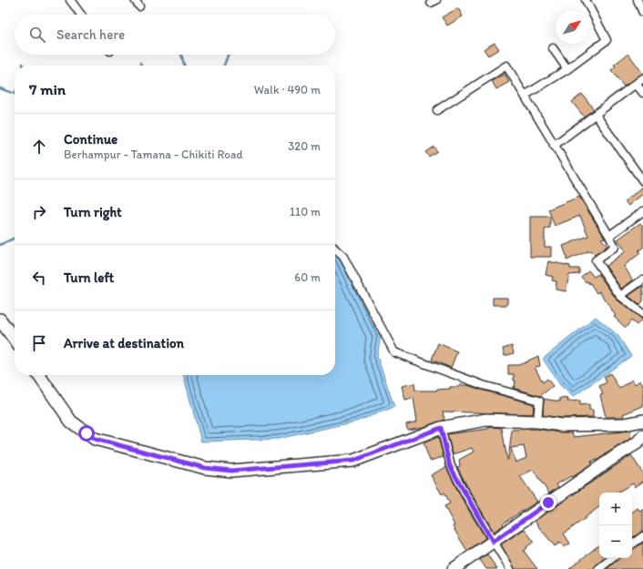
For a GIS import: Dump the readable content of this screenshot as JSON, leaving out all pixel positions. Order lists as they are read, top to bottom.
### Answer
{
  "north": "top right",
  "page": {
    "search": "Search here",
    "heading": ["7 min", "Walk · 490 m"],
    "list": [
      ["Continue", "Berhampur - Tamana - Chikiti Road", "320 m"],
      ["Turn right", "110 m"],
      ["Turn left", "60 m"],
      "Arrive at destination"
    ],
    "map_buttons": ["+", "−"]
  }
}
